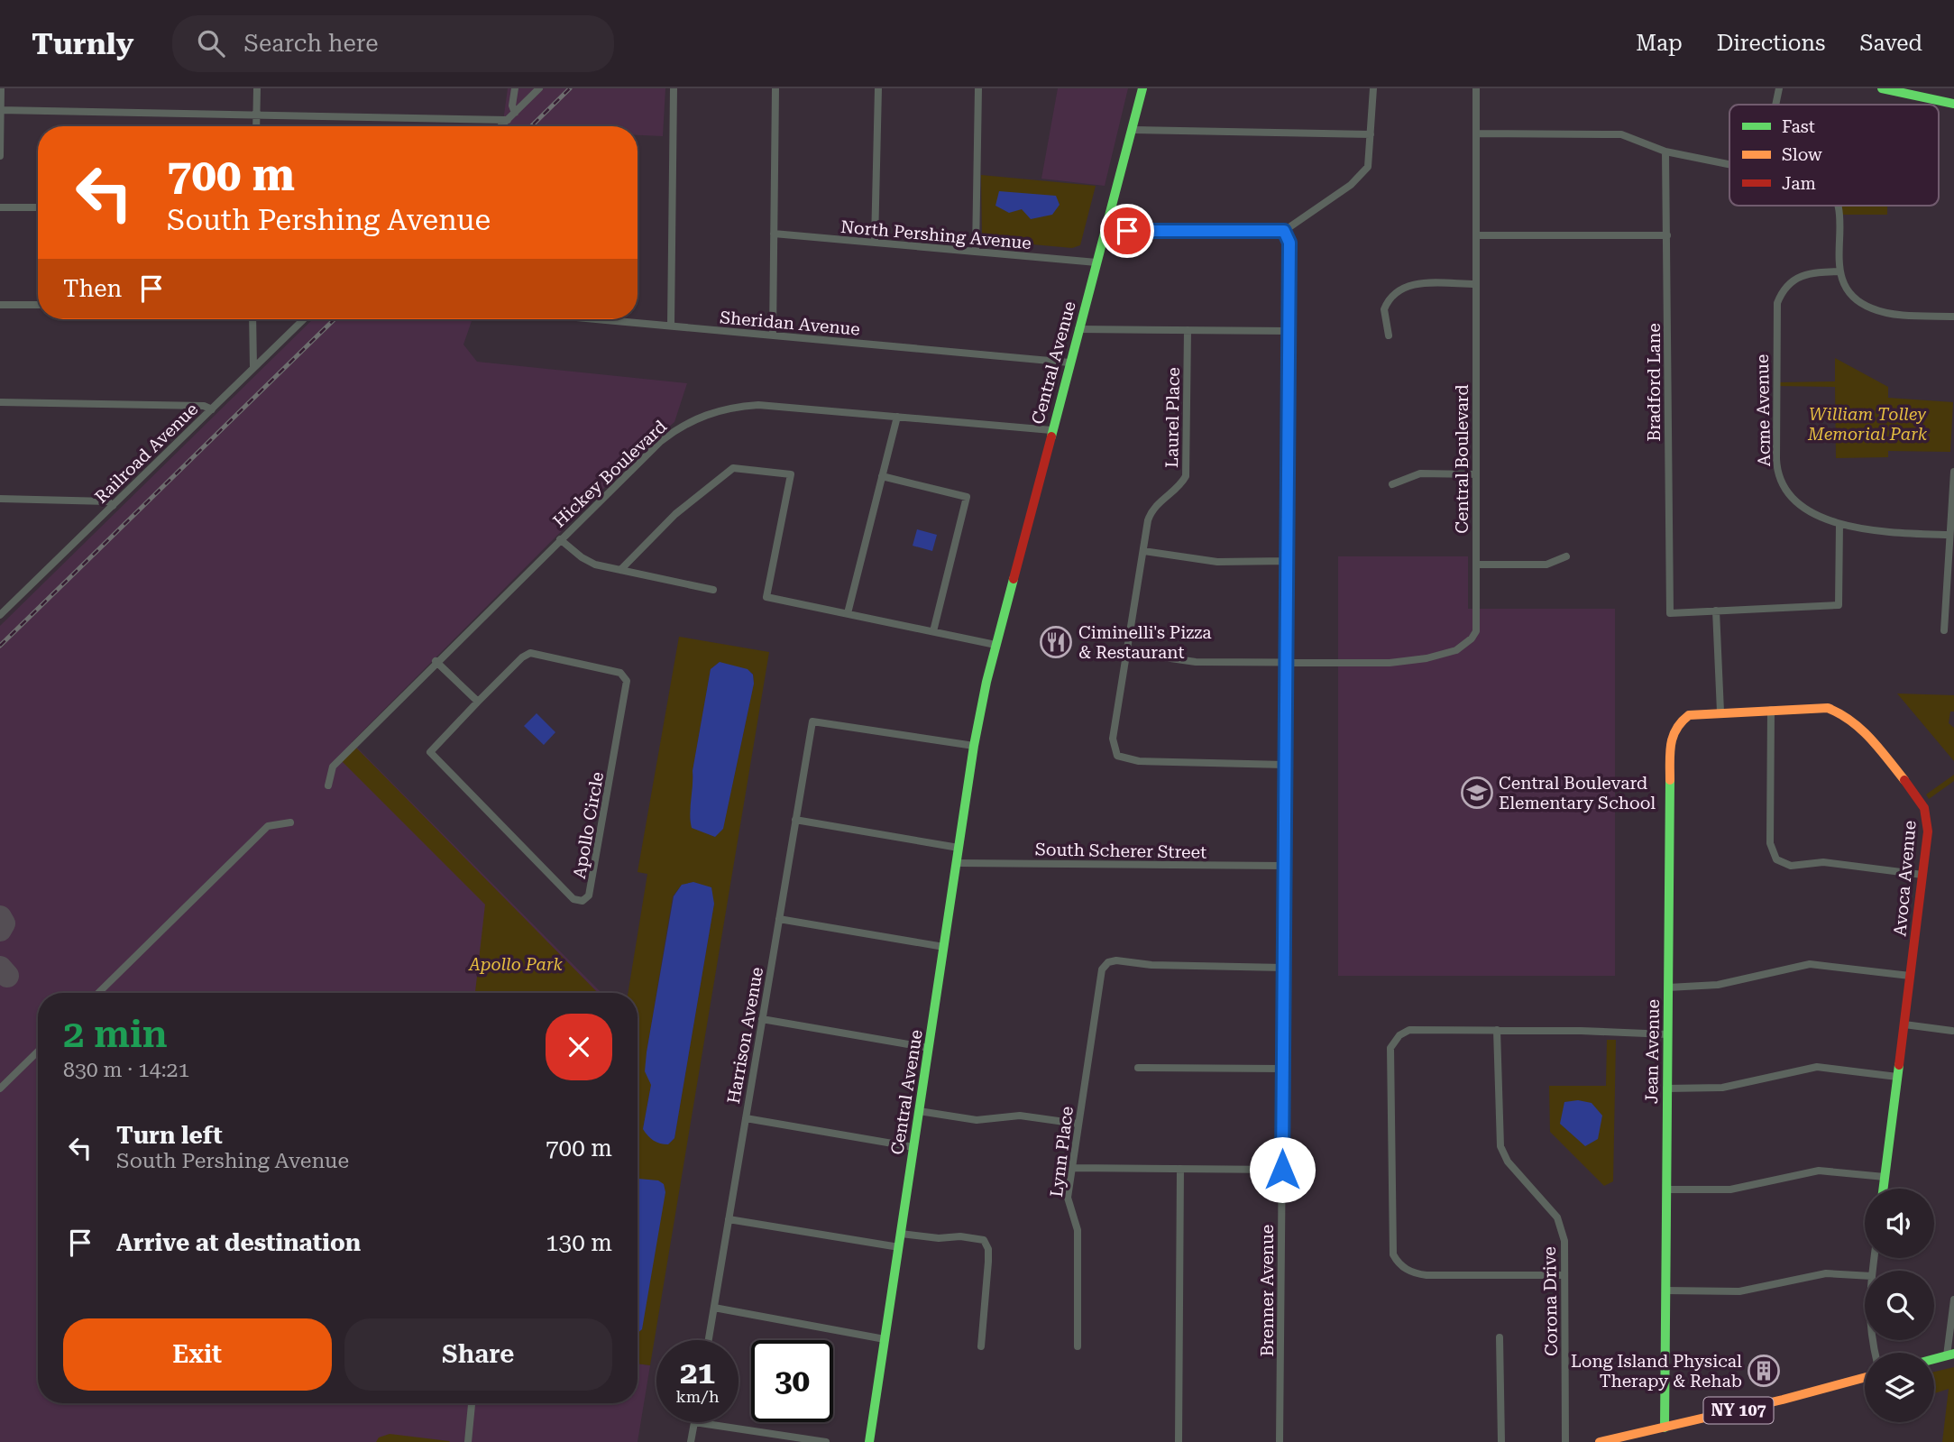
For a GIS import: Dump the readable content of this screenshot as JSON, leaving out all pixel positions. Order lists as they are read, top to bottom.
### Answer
{
  "streets": {
    "main road": [
      "Central Avenue",
      "Avoca Avenue",
      "Jean Avenue",
      "NY 107"
    ],
    "street": [
      "North Pershing Avenue",
      "Sheridan Avenue",
      "Bradford Lane",
      "Acme Avenue",
      "Laurel Place",
      "Railroad Avenue",
      "Central Boulevard",
      "Hickey Boulevard",
      "Apollo Circle",
      "South Scherer Street",
      "Harrison Avenue",
      "Lynn Place",
      "Brenner Avenue",
      "Corona Drive"
    ]
  },
  "crossings": [
    ["North Pershing Avenue", "Central Avenue"],
    ["Sheridan Avenue", "Central Avenue"],
    ["Central Avenue", "Hickey Boulevard"],
    ["Central Avenue", "South Scherer Street"],
    ["Central Avenue", "Harrison Avenue"],
    ["Laurel Place", "Central Boulevard"],
    ["Laurel Place", "Brenner Avenue"],
    ["Central Boulevard", "Brenner Avenue"],
    ["South Scherer Street", "Brenner Avenue"],
    ["Avoca Avenue", "Jean Avenue"],
    ["Jean Avenue", "NY 107"],
    ["Lynn Place", "Brenner Avenue"]
  ],
  "parks": ["William Tolley Memorial Park", "Apollo Park"],
  "places": {
    "restaurant": ["Ciminelli's Pizza & Restaurant"],
    "school or university": ["Central Boulevard Elementary School"],
    "building": ["Long Island Physical Therapy & Rehab"]
  },
  "legend": ["Fast", "Slow", "Jam"],
  "page": {
    "header": "Turnly",
    "search": "Search here",
    "nav": ["Map", "Directions", "Saved"],
    "turn": ["700 m", "South Pershing Avenue"],
    "then": "Then",
    "heading": ["2 min", "830 m · 14:21"],
    "list": [
      {
        "name": "Turn left",
        "note": "South Pershing Avenue",
        "value": "700 m"
      },
      {
        "name": "Arrive at destination",
        "value": "130 m"
      }
    ],
    "buttons": ["Exit", "Share"],
    "speed": "21 km/h",
    "limit": "30"
  }
}
